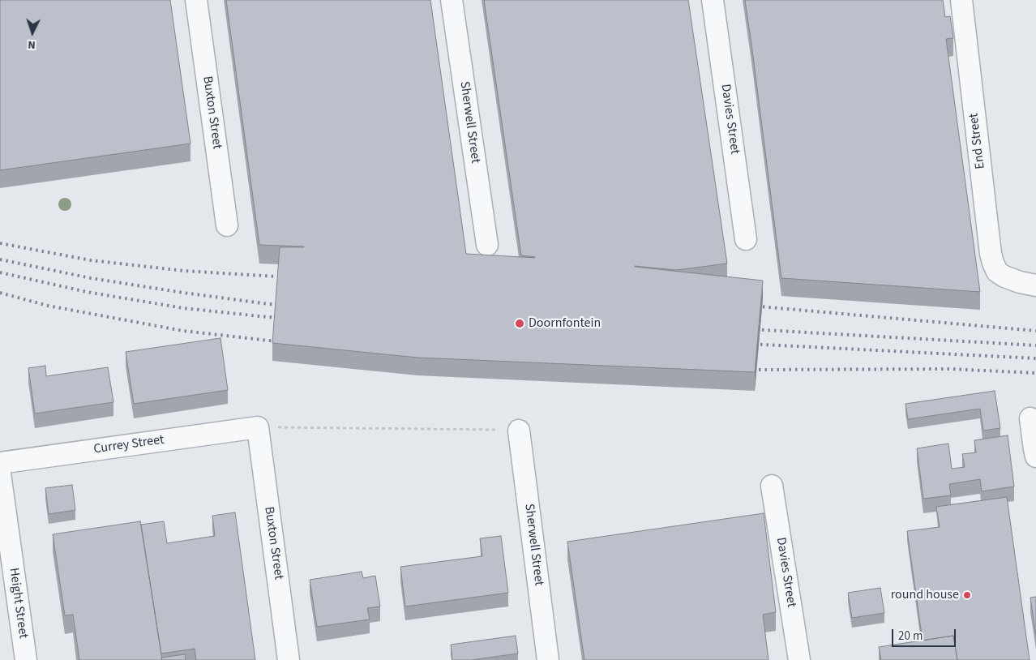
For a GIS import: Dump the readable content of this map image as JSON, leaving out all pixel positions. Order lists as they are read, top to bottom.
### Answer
{
  "streets": {
    "street": [
      "Buxton Street",
      "Davies Street",
      "Sherwell Street",
      "End Street",
      "Currey Street",
      "Height Street"
    ]
  },
  "crossings": [
    ["Buxton Street", "Currey Street"]
  ],
  "places": ["Doornfontein", "round house"],
  "scale_bar": "20 m",
  "north": "bottom"
}
